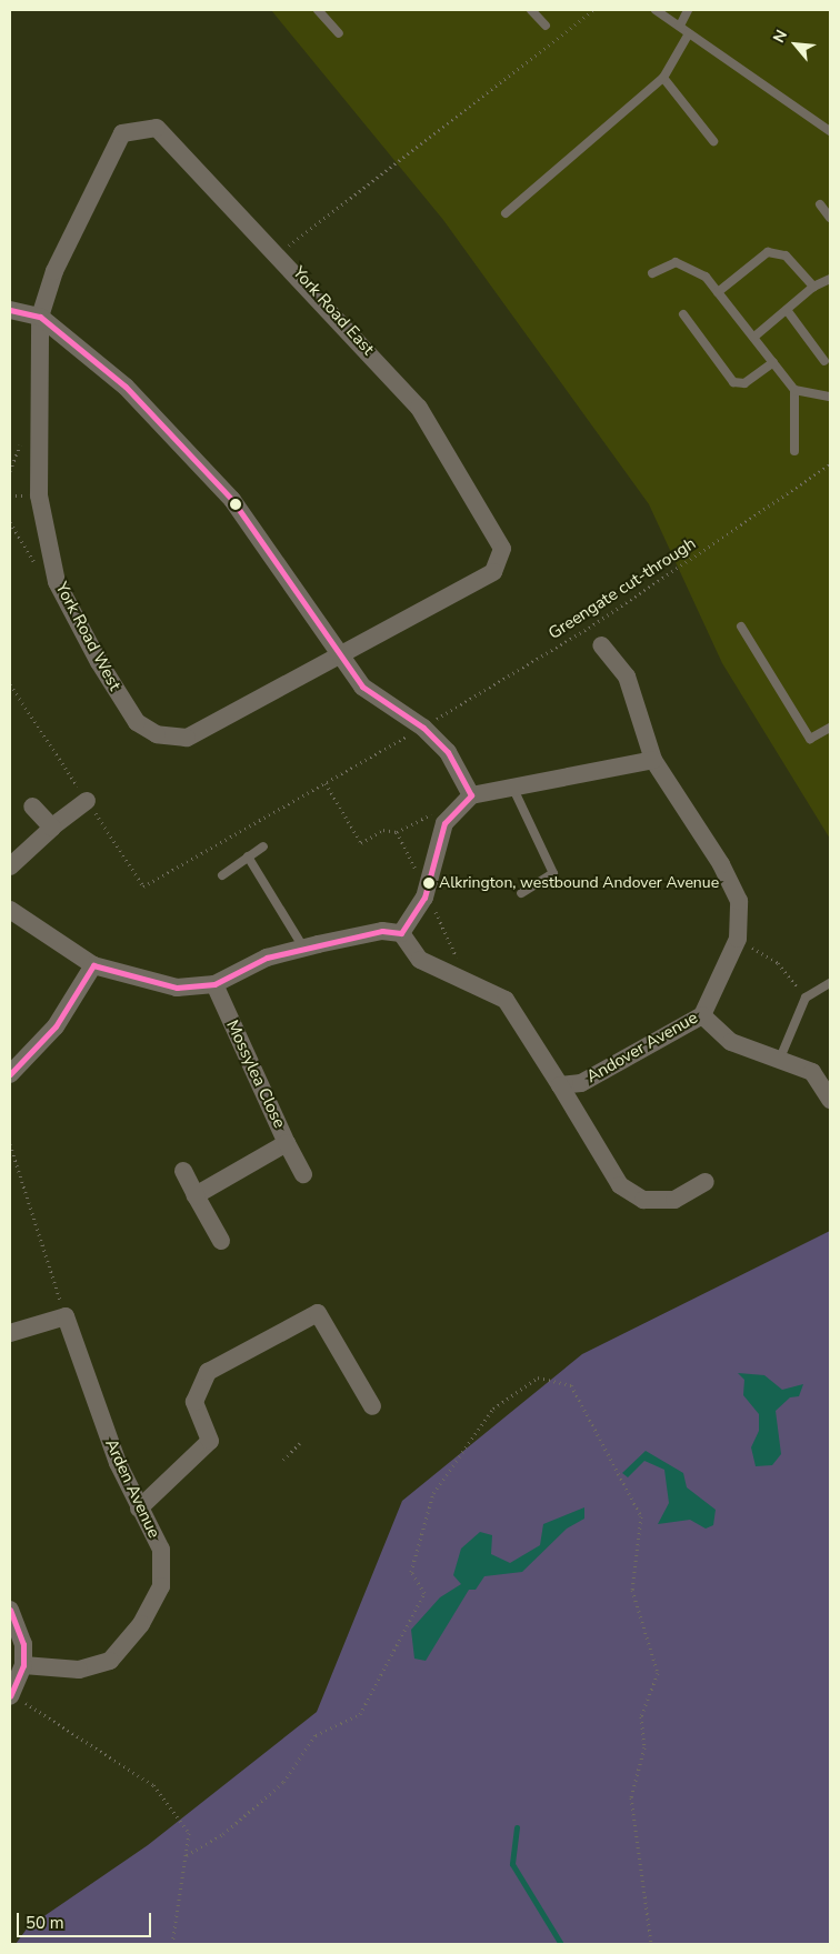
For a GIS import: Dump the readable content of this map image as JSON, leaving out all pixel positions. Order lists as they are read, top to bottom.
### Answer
{
  "streets": {
    "street": [
      "York Road East",
      "York Road West",
      "Andover Avenue",
      "Mossylea Close",
      "Arden Avenue"
    ],
    "path": ["Greengate cut-through"]
  },
  "crossings": [
    ["York Road East", "York Road West"]
  ],
  "places": ["Alkrington, westbound Andover Avenue"],
  "scale_bar": "50 m",
  "north": "top left"
}
